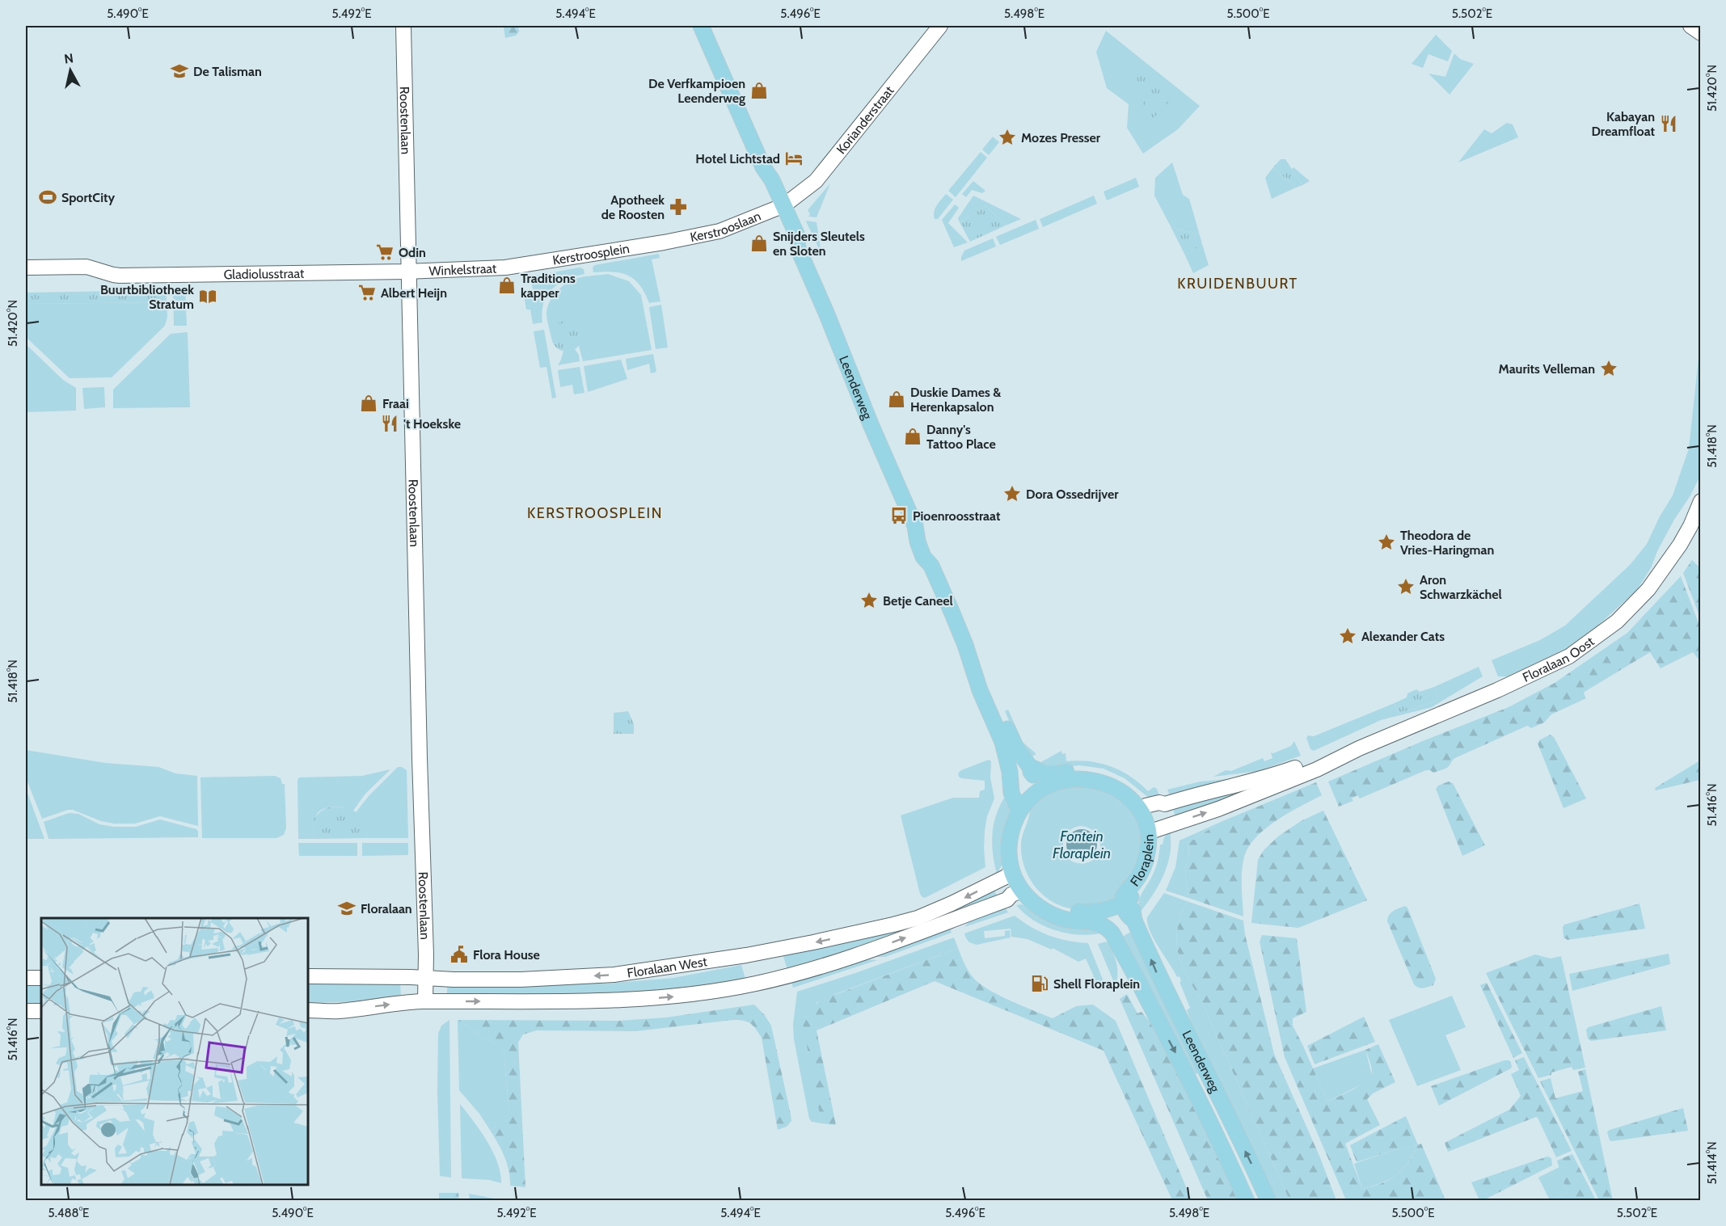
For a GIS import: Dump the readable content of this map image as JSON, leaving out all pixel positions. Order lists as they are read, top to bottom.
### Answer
{
  "streets": {
    "main road": [
      "Korianderstraat",
      "Roostenlaan",
      "Kerstrooslaan",
      "Kerstroosplein",
      "Winkelstraat",
      "Gladiolusstraat",
      "Leenderweg",
      "Floralaan Oost",
      "Floraplein",
      "Floralaan West"
    ]
  },
  "crossings": [
    ["Korianderstraat", "Kerstrooslaan"],
    ["Korianderstraat", "Leenderweg"],
    ["Roostenlaan", "Winkelstraat"],
    ["Roostenlaan", "Gladiolusstraat"],
    ["Roostenlaan", "Floralaan West"],
    ["Kerstrooslaan", "Kerstroosplein"],
    ["Kerstrooslaan", "Leenderweg"],
    ["Kerstroosplein", "Winkelstraat"],
    ["Winkelstraat", "Gladiolusstraat"],
    ["Leenderweg", "Floralaan Oost"],
    ["Leenderweg", "Floraplein"],
    ["Leenderweg", "Floralaan West"],
    ["Floralaan Oost", "Floraplein"],
    ["Floralaan Oost", "Floralaan West"],
    ["Floraplein", "Floralaan West"]
  ],
  "districts": ["KRUIDENBUURT", "KERSTROOSPLEIN"],
  "water": ["Fontein Floraplein"],
  "places": {
    "school or university": ["De Talisman", "Floralaan"],
    "shop": [
      "De Verfkampioen Leenderweg",
      "Snijders Sleutels en Sloten",
      "Traditions kapper",
      "Duskie Dames & Herenkapsalon",
      "Fraai",
      "Danny's Tattoo Place"
    ],
    "restaurant": ["Kabayan Dreamfloat", "'t Hoekske"],
    "place": [
      "Mozes Presser",
      "Maurits Velleman",
      "Dora Ossedrijver",
      "Theodora de Vries-Haringman",
      "Aron Schwarzkächel",
      "Betje Caneel",
      "Alexander Cats"
    ],
    "hotel": ["Hotel Lichtstad"],
    "sports": ["SportCity"],
    "pharmacy": ["Apotheek de Roosten"],
    "supermarket": ["Odin", "Albert Heijn"],
    "library": ["Buurtbibliotheek Stratum"],
    "bus stop": ["Pioenroosstraat"],
    "public building": ["Flora House"],
    "fuel station": ["Shell Floraplein"]
  },
  "north": "top",
  "coordinates": [
    "5.490°E",
    "5.492°E",
    "5.494°E",
    "5.496°E",
    "5.498°E",
    "5.500°E",
    "5.502°E",
    "51.420°N",
    "51.418°N",
    "51.416°N",
    "51.414°N",
    "5.488°E"
  ]
}
